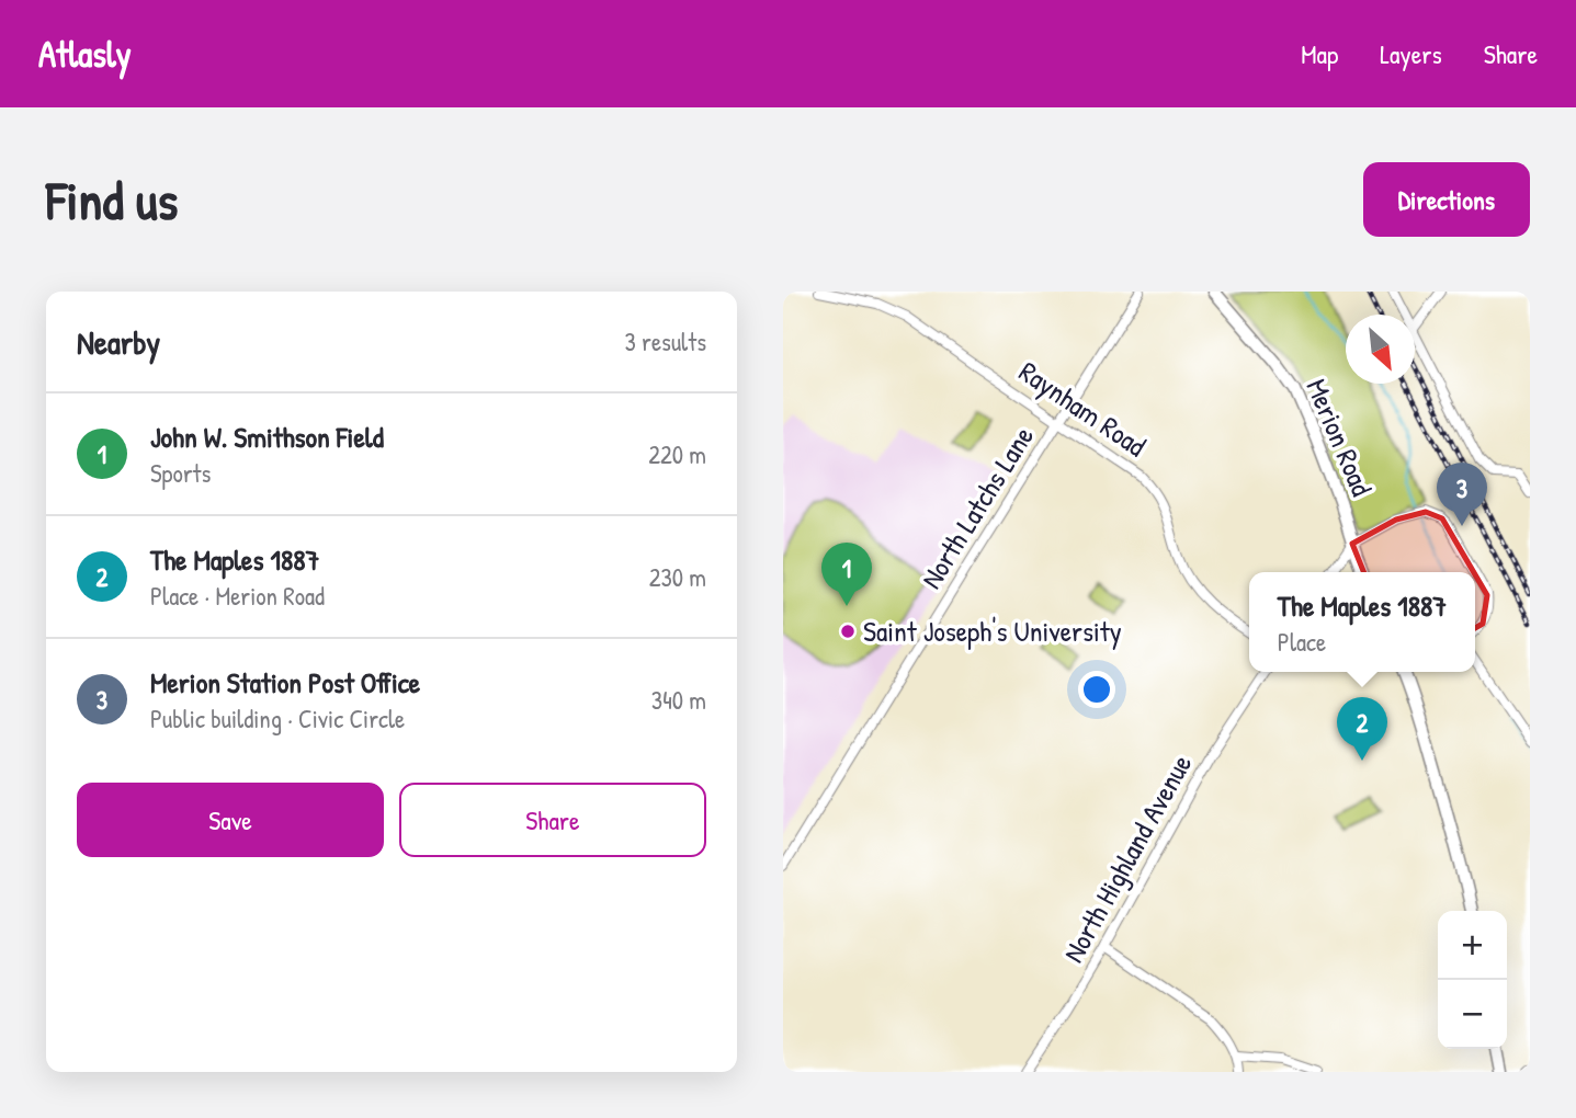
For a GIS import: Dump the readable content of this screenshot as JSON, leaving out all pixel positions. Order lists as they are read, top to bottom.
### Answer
{
  "streets": {
    "street": [
      "Raynham Road",
      "Merion Road",
      "North Latchs Lane",
      "North Highland Avenue"
    ]
  },
  "crossings": [
    ["Raynham Road", "North Latchs Lane"]
  ],
  "places": ["Saint Joseph's University"],
  "north": "bottom right",
  "page": {
    "header": "Atlasly",
    "nav": ["Map", "Layers", "Share"],
    "buttons": [
      "Directions",
      ["Save", "Share"]
    ],
    "title": "Find us",
    "heading": ["Nearby", "3 results"],
    "list": [
      {
        "mark": "1",
        "name": "John W. Smithson Field",
        "note": "Sports",
        "value": "220 m"
      },
      {
        "mark": "2",
        "name": "The Maples 1887",
        "note": "Place · Merion Road",
        "value": "230 m"
      },
      {
        "mark": "3",
        "name": "Merion Station Post Office",
        "note": "Public building · Civic Circle",
        "value": "340 m"
      }
    ],
    "pins": ["3", "1", "2"],
    "popup": ["The Maples 1887", "Place"],
    "map_buttons": ["+", "−"]
  }
}
